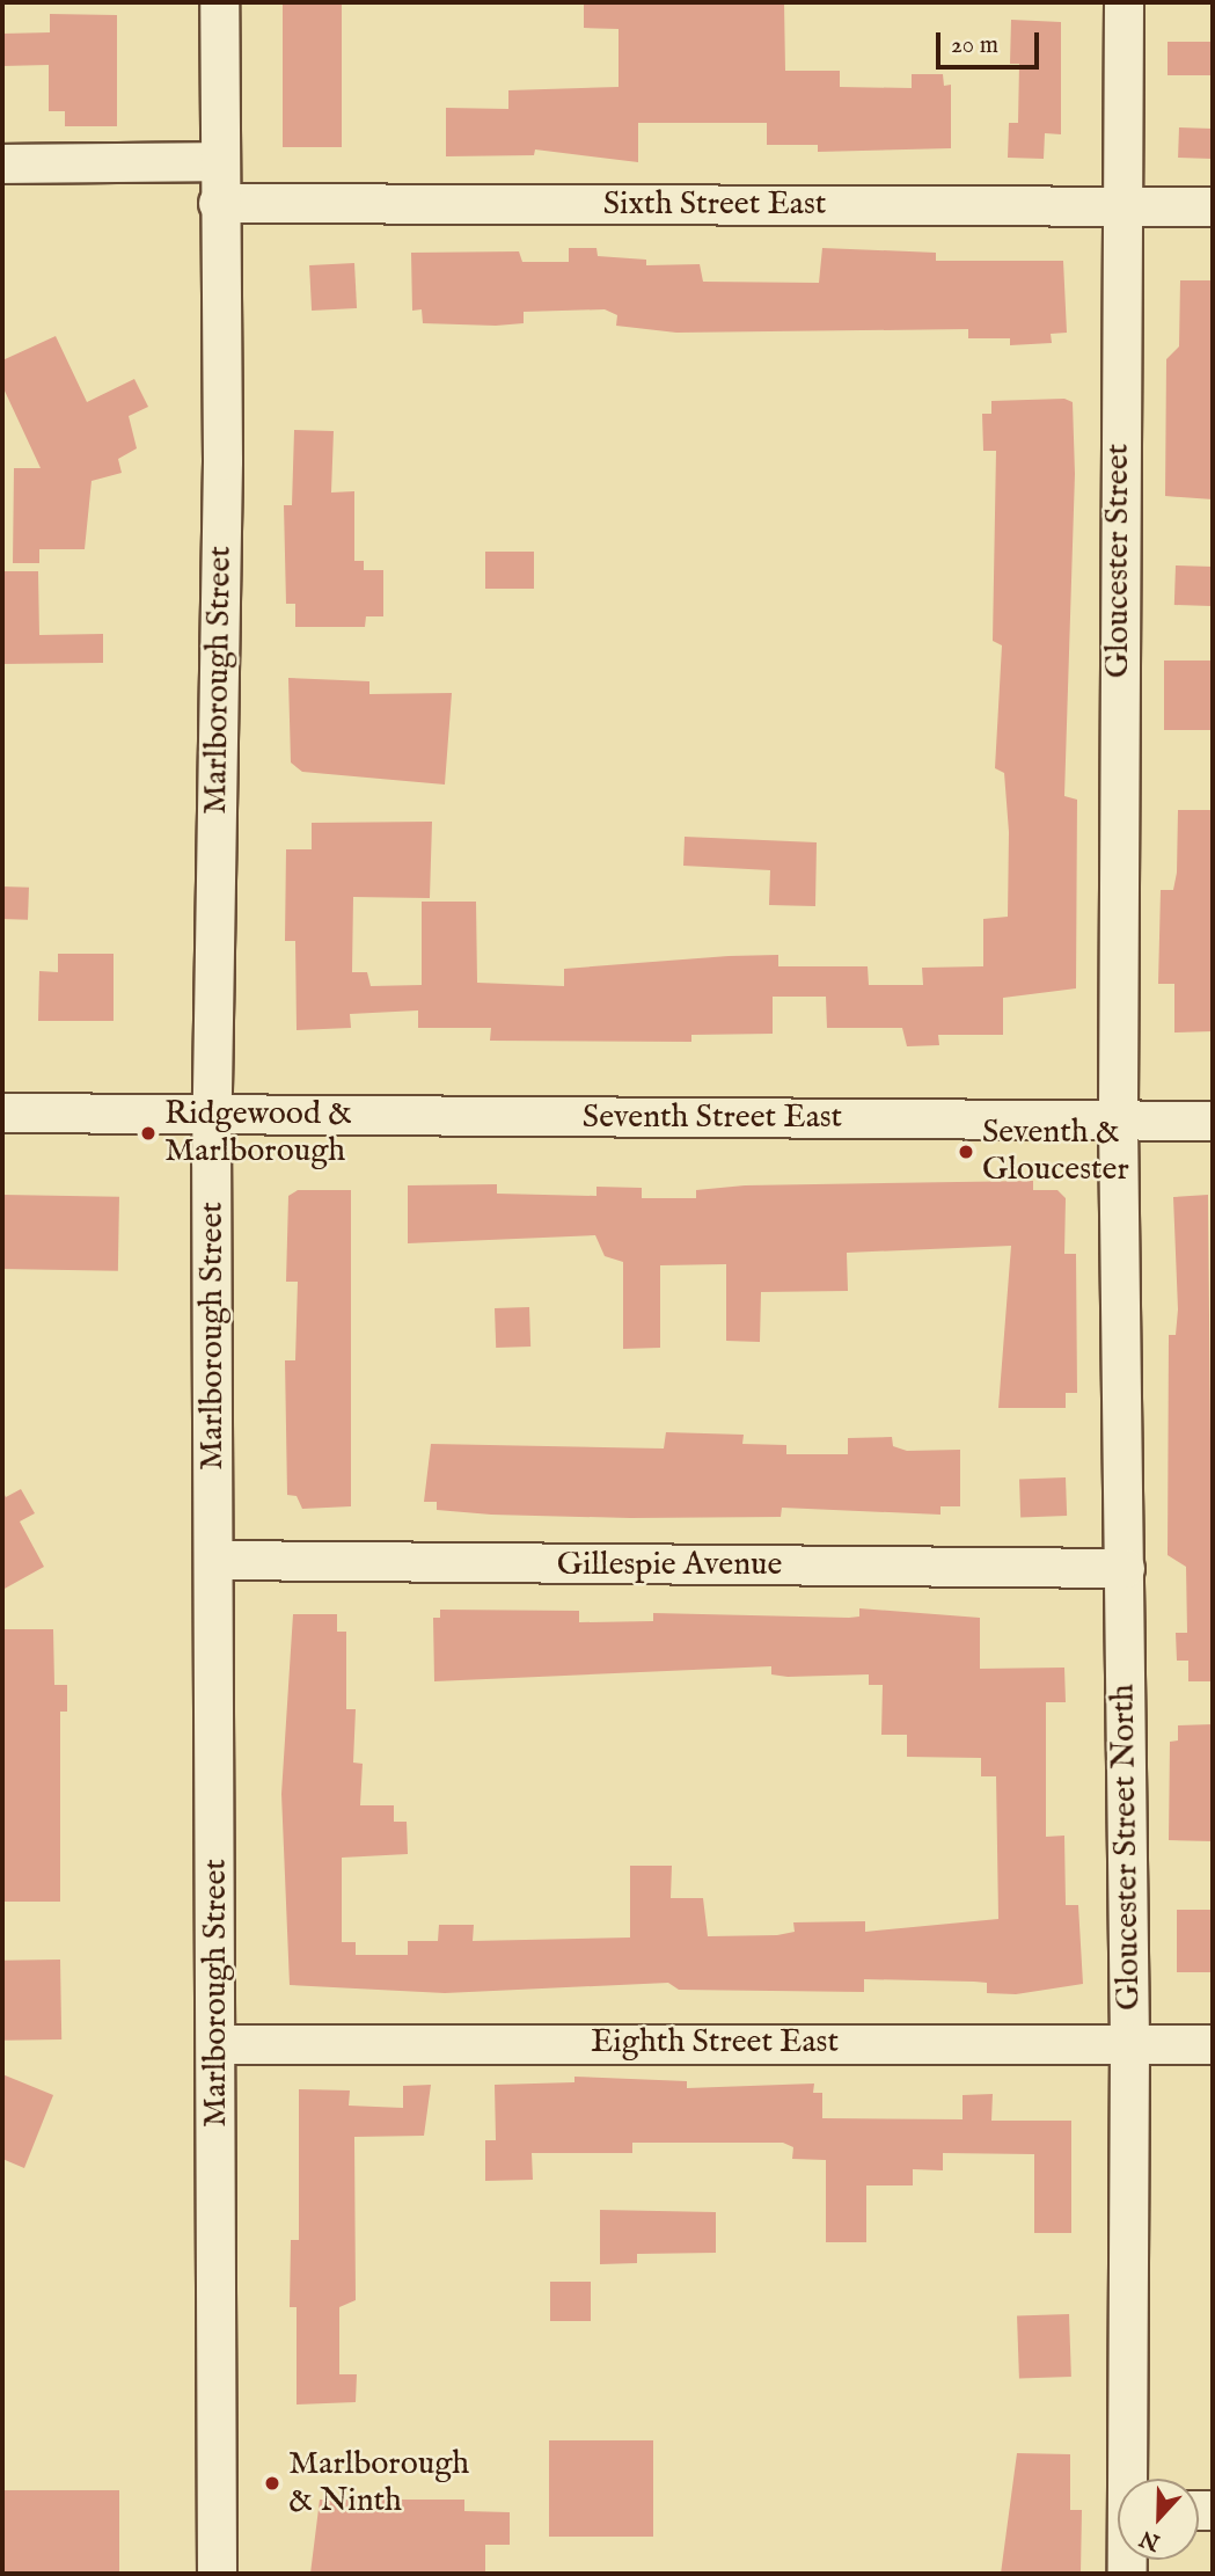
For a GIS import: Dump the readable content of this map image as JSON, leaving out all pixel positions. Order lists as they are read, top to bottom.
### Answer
{
  "streets": {
    "street": [
      "Sixth Street East",
      "Gloucester Street",
      "Marlborough Street",
      "Seventh Street East",
      "Gillespie Avenue",
      "Gloucester Street North",
      "Eighth Street East"
    ]
  },
  "crossings": [
    ["Sixth Street East", "Gloucester Street"],
    ["Sixth Street East", "Marlborough Street"],
    ["Gloucester Street", "Seventh Street East"],
    ["Gloucester Street", "Gloucester Street North"],
    ["Marlborough Street", "Seventh Street East"],
    ["Marlborough Street", "Gillespie Avenue"],
    ["Marlborough Street", "Eighth Street East"],
    ["Seventh Street East", "Gloucester Street North"],
    ["Gillespie Avenue", "Gloucester Street North"],
    ["Gloucester Street North", "Eighth Street East"]
  ],
  "places": ["Ridgewood & Marlborough", "Seventh & Gloucester", "Marlborough & Ninth"],
  "scale_bar": "20 m",
  "north": "bottom"
}
